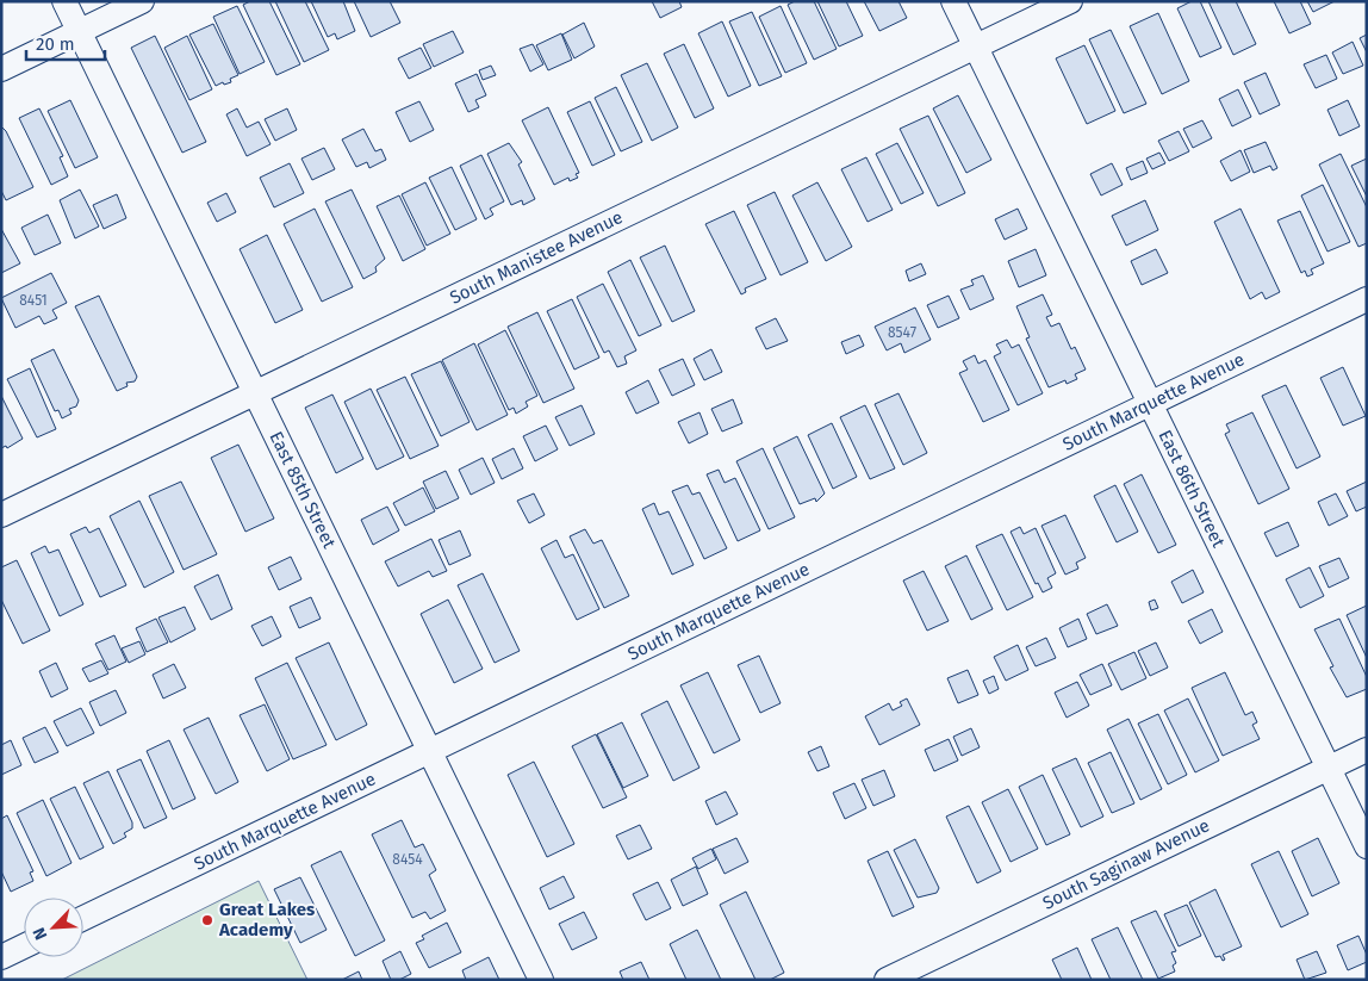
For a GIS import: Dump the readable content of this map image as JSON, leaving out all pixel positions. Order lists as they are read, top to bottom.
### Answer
{
  "streets": {
    "street": [
      "South Manistee Avenue",
      "South Marquette Avenue",
      "East 86th Street",
      "East 85th Street",
      "South Saginaw Avenue"
    ]
  },
  "crossings": [
    ["South Manistee Avenue", "East 86th Street"],
    ["South Manistee Avenue", "East 85th Street"],
    ["South Marquette Avenue", "East 86th Street"],
    ["South Marquette Avenue", "East 85th Street"],
    ["East 86th Street", "South Saginaw Avenue"]
  ],
  "places": ["Great Lakes Academy"],
  "house_numbers": ["8451", "8547", "8454"],
  "scale_bar": "20 m",
  "north": "bottom left"
}
